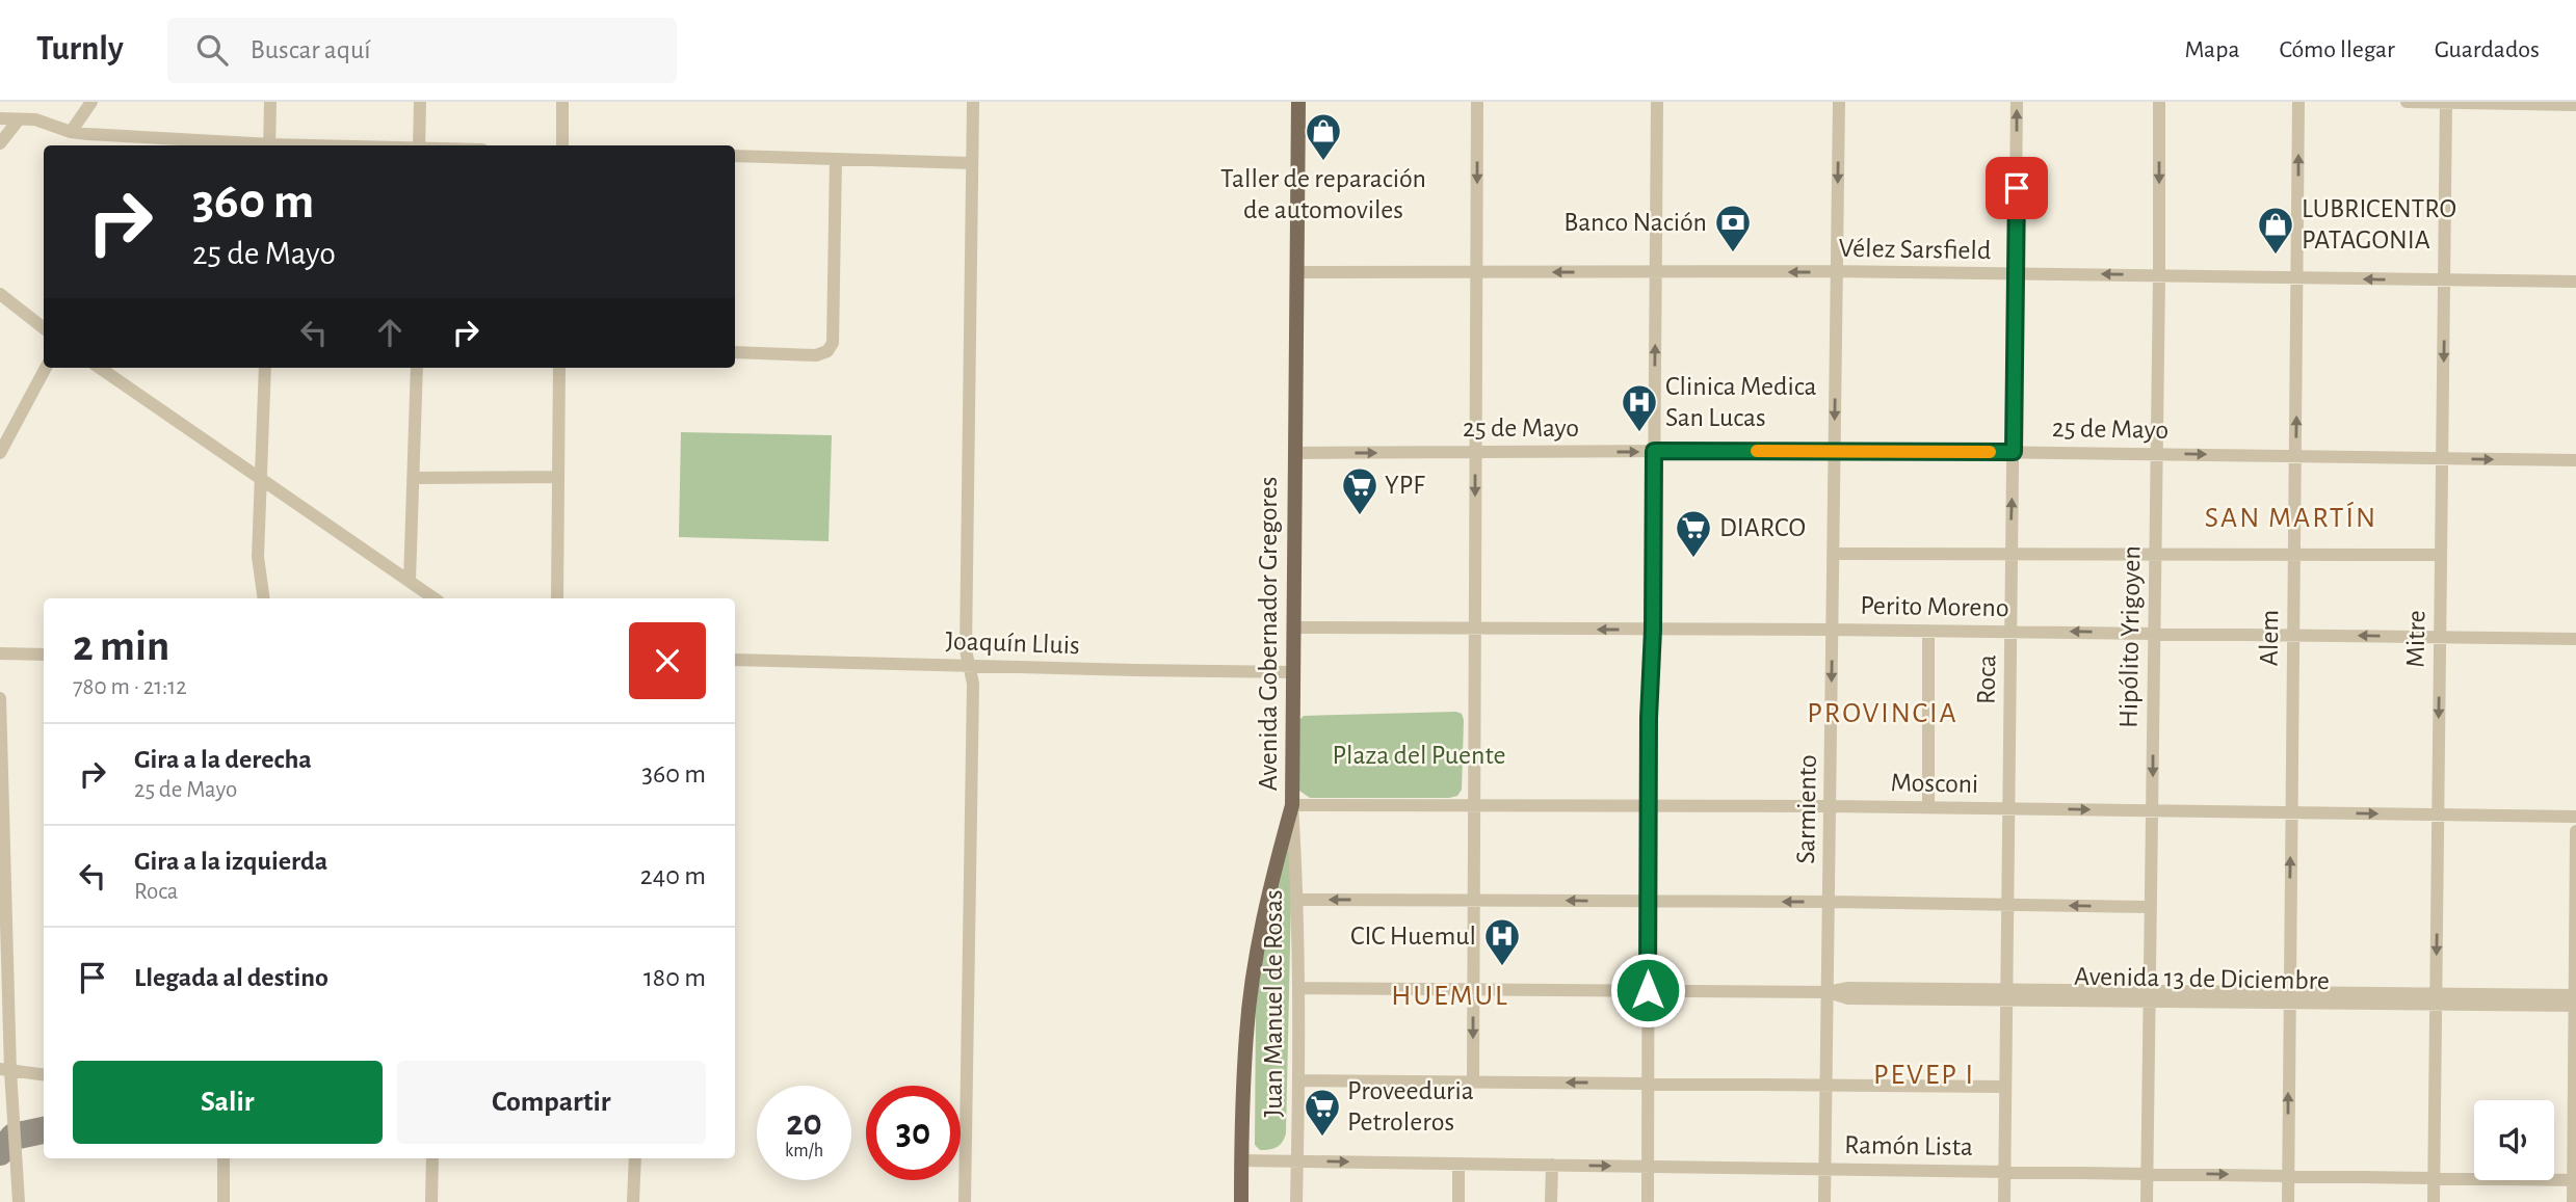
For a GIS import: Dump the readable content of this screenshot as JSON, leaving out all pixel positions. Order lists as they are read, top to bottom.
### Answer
{
  "streets": {
    "main road": ["Avenida Gobernador Gregores"],
    "street": [
      "Vélez Sarsfield",
      "25 de Mayo",
      "Perito Moreno",
      "Hipólito Yrigoyen",
      "Alem",
      "Mitre",
      "Joaquín Lluis",
      "Roca",
      "Mosconi",
      "Sarmiento",
      "Avenida 13 de Diciembre",
      "Juan Manuel de Rosas",
      "Ramón Lista"
    ]
  },
  "crossings": [
    ["Vélez Sarsfield", "Avenida Gobernador Gregores"],
    ["Vélez Sarsfield", "Hipólito Yrigoyen"],
    ["Vélez Sarsfield", "Alem"],
    ["Vélez Sarsfield", "Mitre"],
    ["Vélez Sarsfield", "Roca"],
    ["Vélez Sarsfield", "Sarmiento"],
    ["25 de Mayo", "Avenida Gobernador Gregores"],
    ["25 de Mayo", "Hipólito Yrigoyen"],
    ["25 de Mayo", "Alem"],
    ["25 de Mayo", "Mitre"],
    ["25 de Mayo", "Roca"],
    ["25 de Mayo", "Sarmiento"],
    ["Perito Moreno", "Avenida Gobernador Gregores"],
    ["Perito Moreno", "Hipólito Yrigoyen"],
    ["Perito Moreno", "Alem"],
    ["Perito Moreno", "Mitre"],
    ["Perito Moreno", "Roca"],
    ["Perito Moreno", "Sarmiento"],
    ["Avenida Gobernador Gregores", "Joaquín Lluis"],
    ["Avenida Gobernador Gregores", "Mosconi"],
    ["Avenida Gobernador Gregores", "Juan Manuel de Rosas"],
    ["Avenida Gobernador Gregores", "Ramón Lista"],
    ["Hipólito Yrigoyen", "Mosconi"],
    ["Hipólito Yrigoyen", "Avenida 13 de Diciembre"],
    ["Hipólito Yrigoyen", "Ramón Lista"],
    ["Alem", "Mosconi"],
    ["Alem", "Avenida 13 de Diciembre"],
    ["Alem", "Ramón Lista"],
    ["Mitre", "Mosconi"],
    ["Mitre", "Avenida 13 de Diciembre"],
    ["Mitre", "Ramón Lista"],
    ["Roca", "Mosconi"],
    ["Roca", "Avenida 13 de Diciembre"],
    ["Roca", "Ramón Lista"],
    ["Mosconi", "Sarmiento"],
    ["Mosconi", "Juan Manuel de Rosas"],
    ["Sarmiento", "Avenida 13 de Diciembre"],
    ["Sarmiento", "Ramón Lista"],
    ["Avenida 13 de Diciembre", "Juan Manuel de Rosas"],
    ["Juan Manuel de Rosas", "Ramón Lista"]
  ],
  "one_way": [
    "Vélez Sarsfield",
    "25 de Mayo",
    "Alem",
    "Mitre"
  ],
  "districts": [
    "SAN MARTÍN",
    "PROVINCIA",
    "HUEMUL",
    "PEVEP I"
  ],
  "parks": ["Plaza del Puente"],
  "places": {
    "shop": ["Taller de reparación de automoviles", "LUBRICENTRO PATAGONIA"],
    "bank": ["Banco Nación"],
    "hospital": ["Clinica Medica San Lucas", "CIC Huemul"],
    "supermarket": ["YPF", "DIARCO", "Proveeduria Petroleros"]
  },
  "page": {
    "header": "Turnly",
    "search": "Buscar aquí",
    "nav": ["Mapa", "Cómo llegar", "Guardados"],
    "turn": ["360 m", "25 de Mayo"],
    "heading": ["2 min", "780 m · 21:12"],
    "list": [
      {
        "name": "Gira a la derecha",
        "note": "25 de Mayo",
        "value": "360 m"
      },
      {
        "name": "Gira a la izquierda",
        "note": "Roca",
        "value": "240 m"
      },
      {
        "name": "Llegada al destino",
        "value": "180 m"
      }
    ],
    "buttons": ["Salir", "Compartir"],
    "speed": "20 km/h",
    "limit": "30"
  }
}
